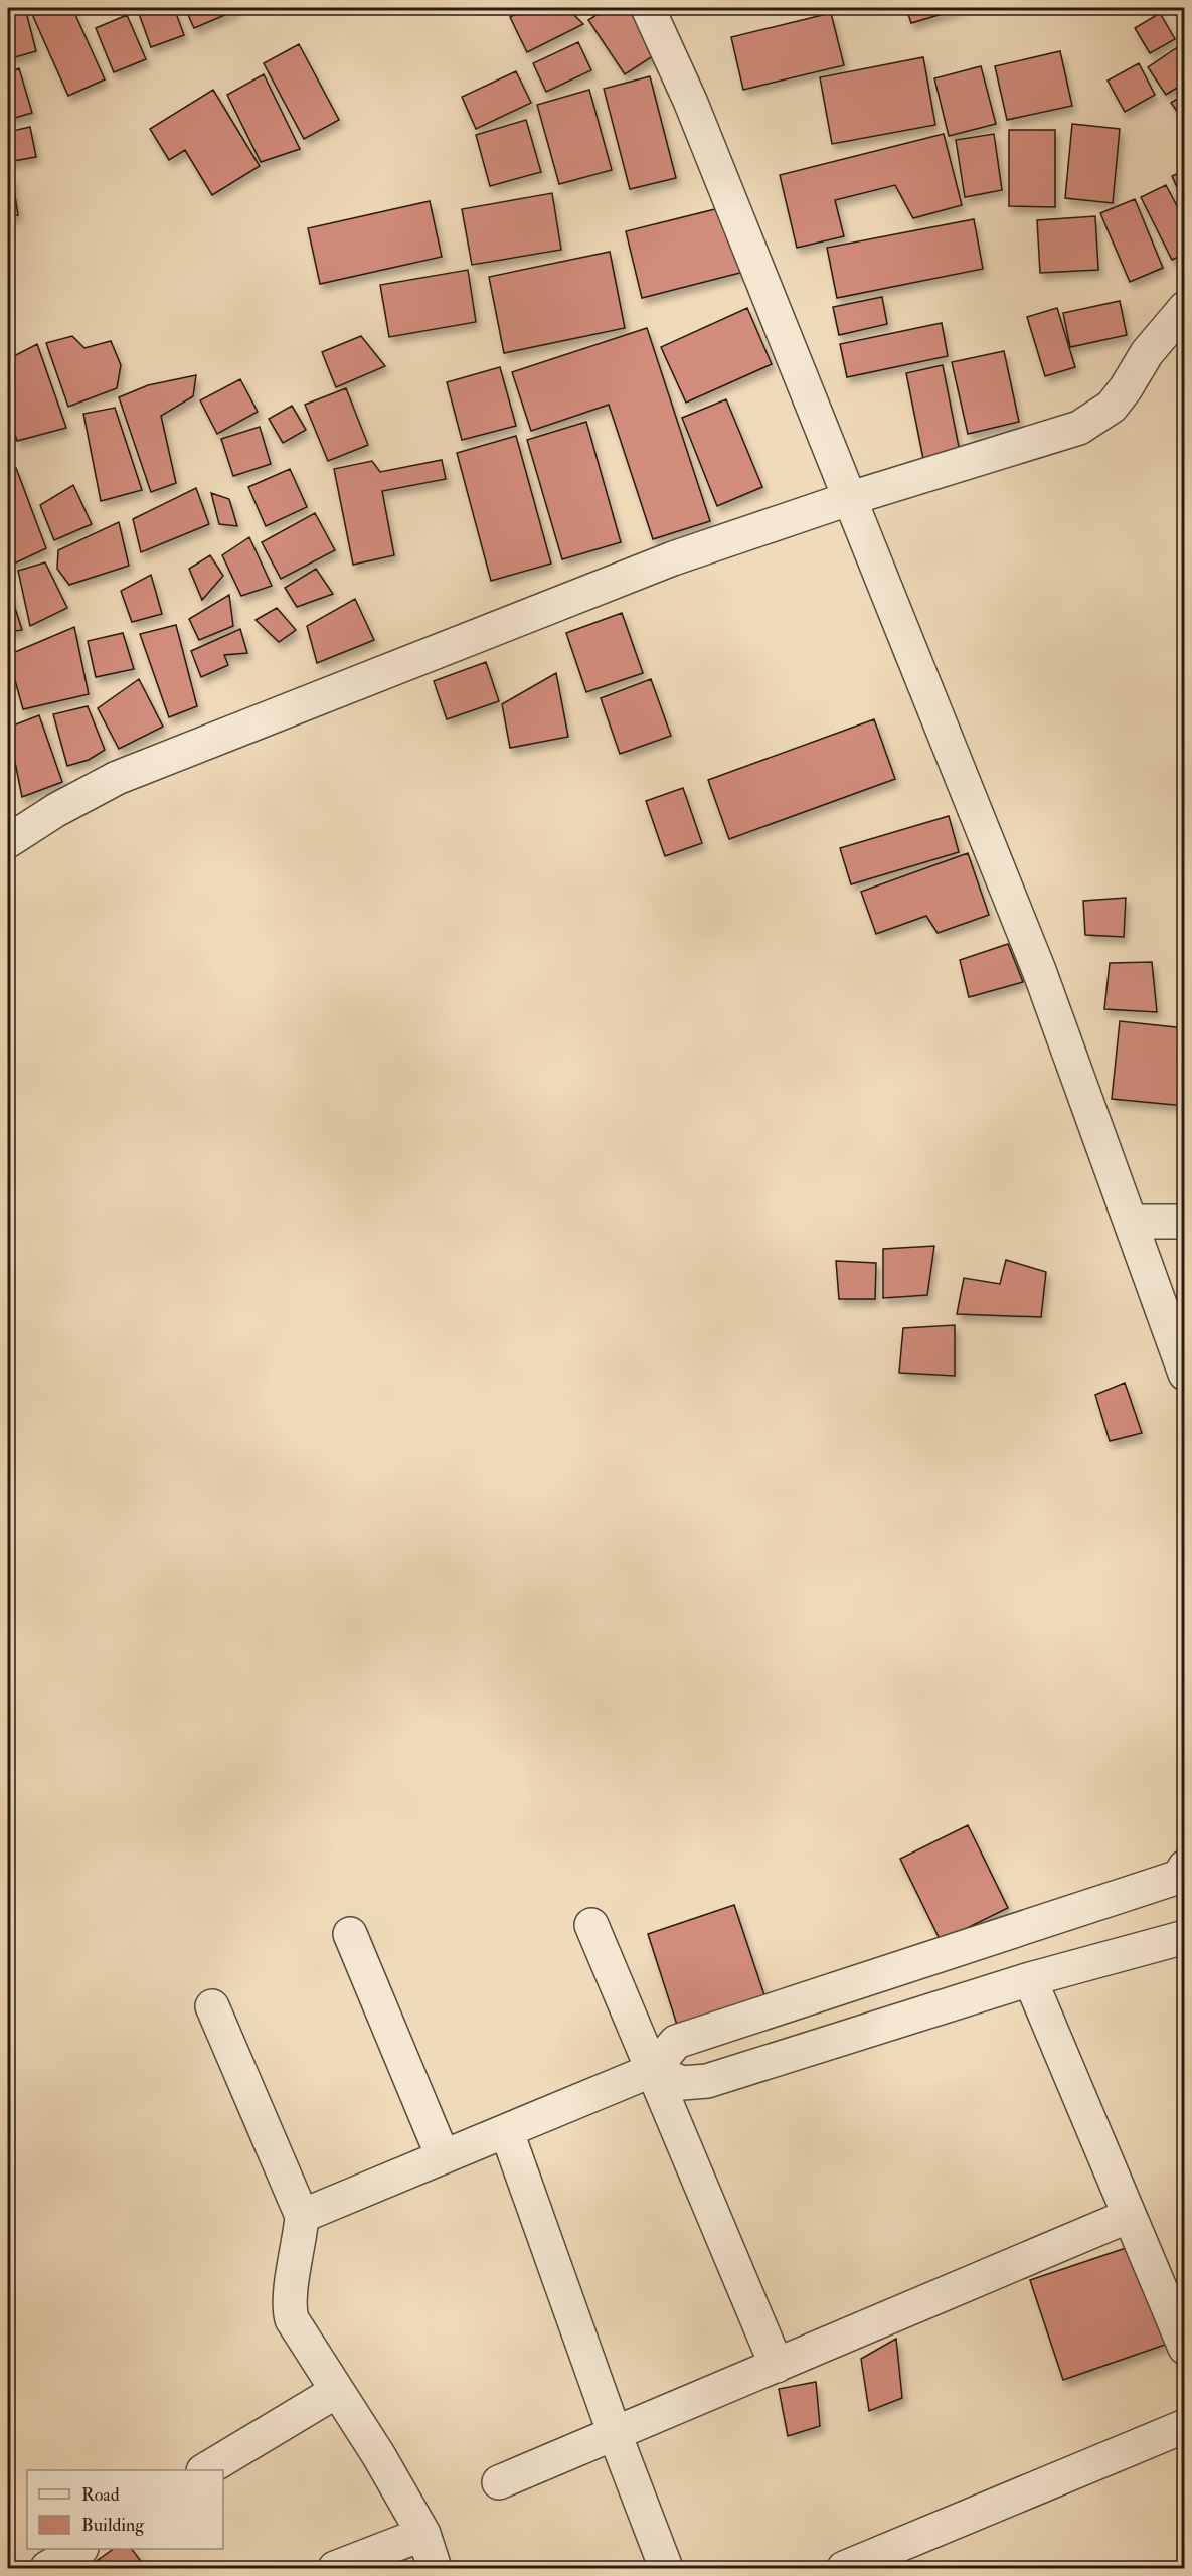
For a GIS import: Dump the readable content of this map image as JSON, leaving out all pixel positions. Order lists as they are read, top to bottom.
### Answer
{
  "legend": ["Road", "Building"]
}
